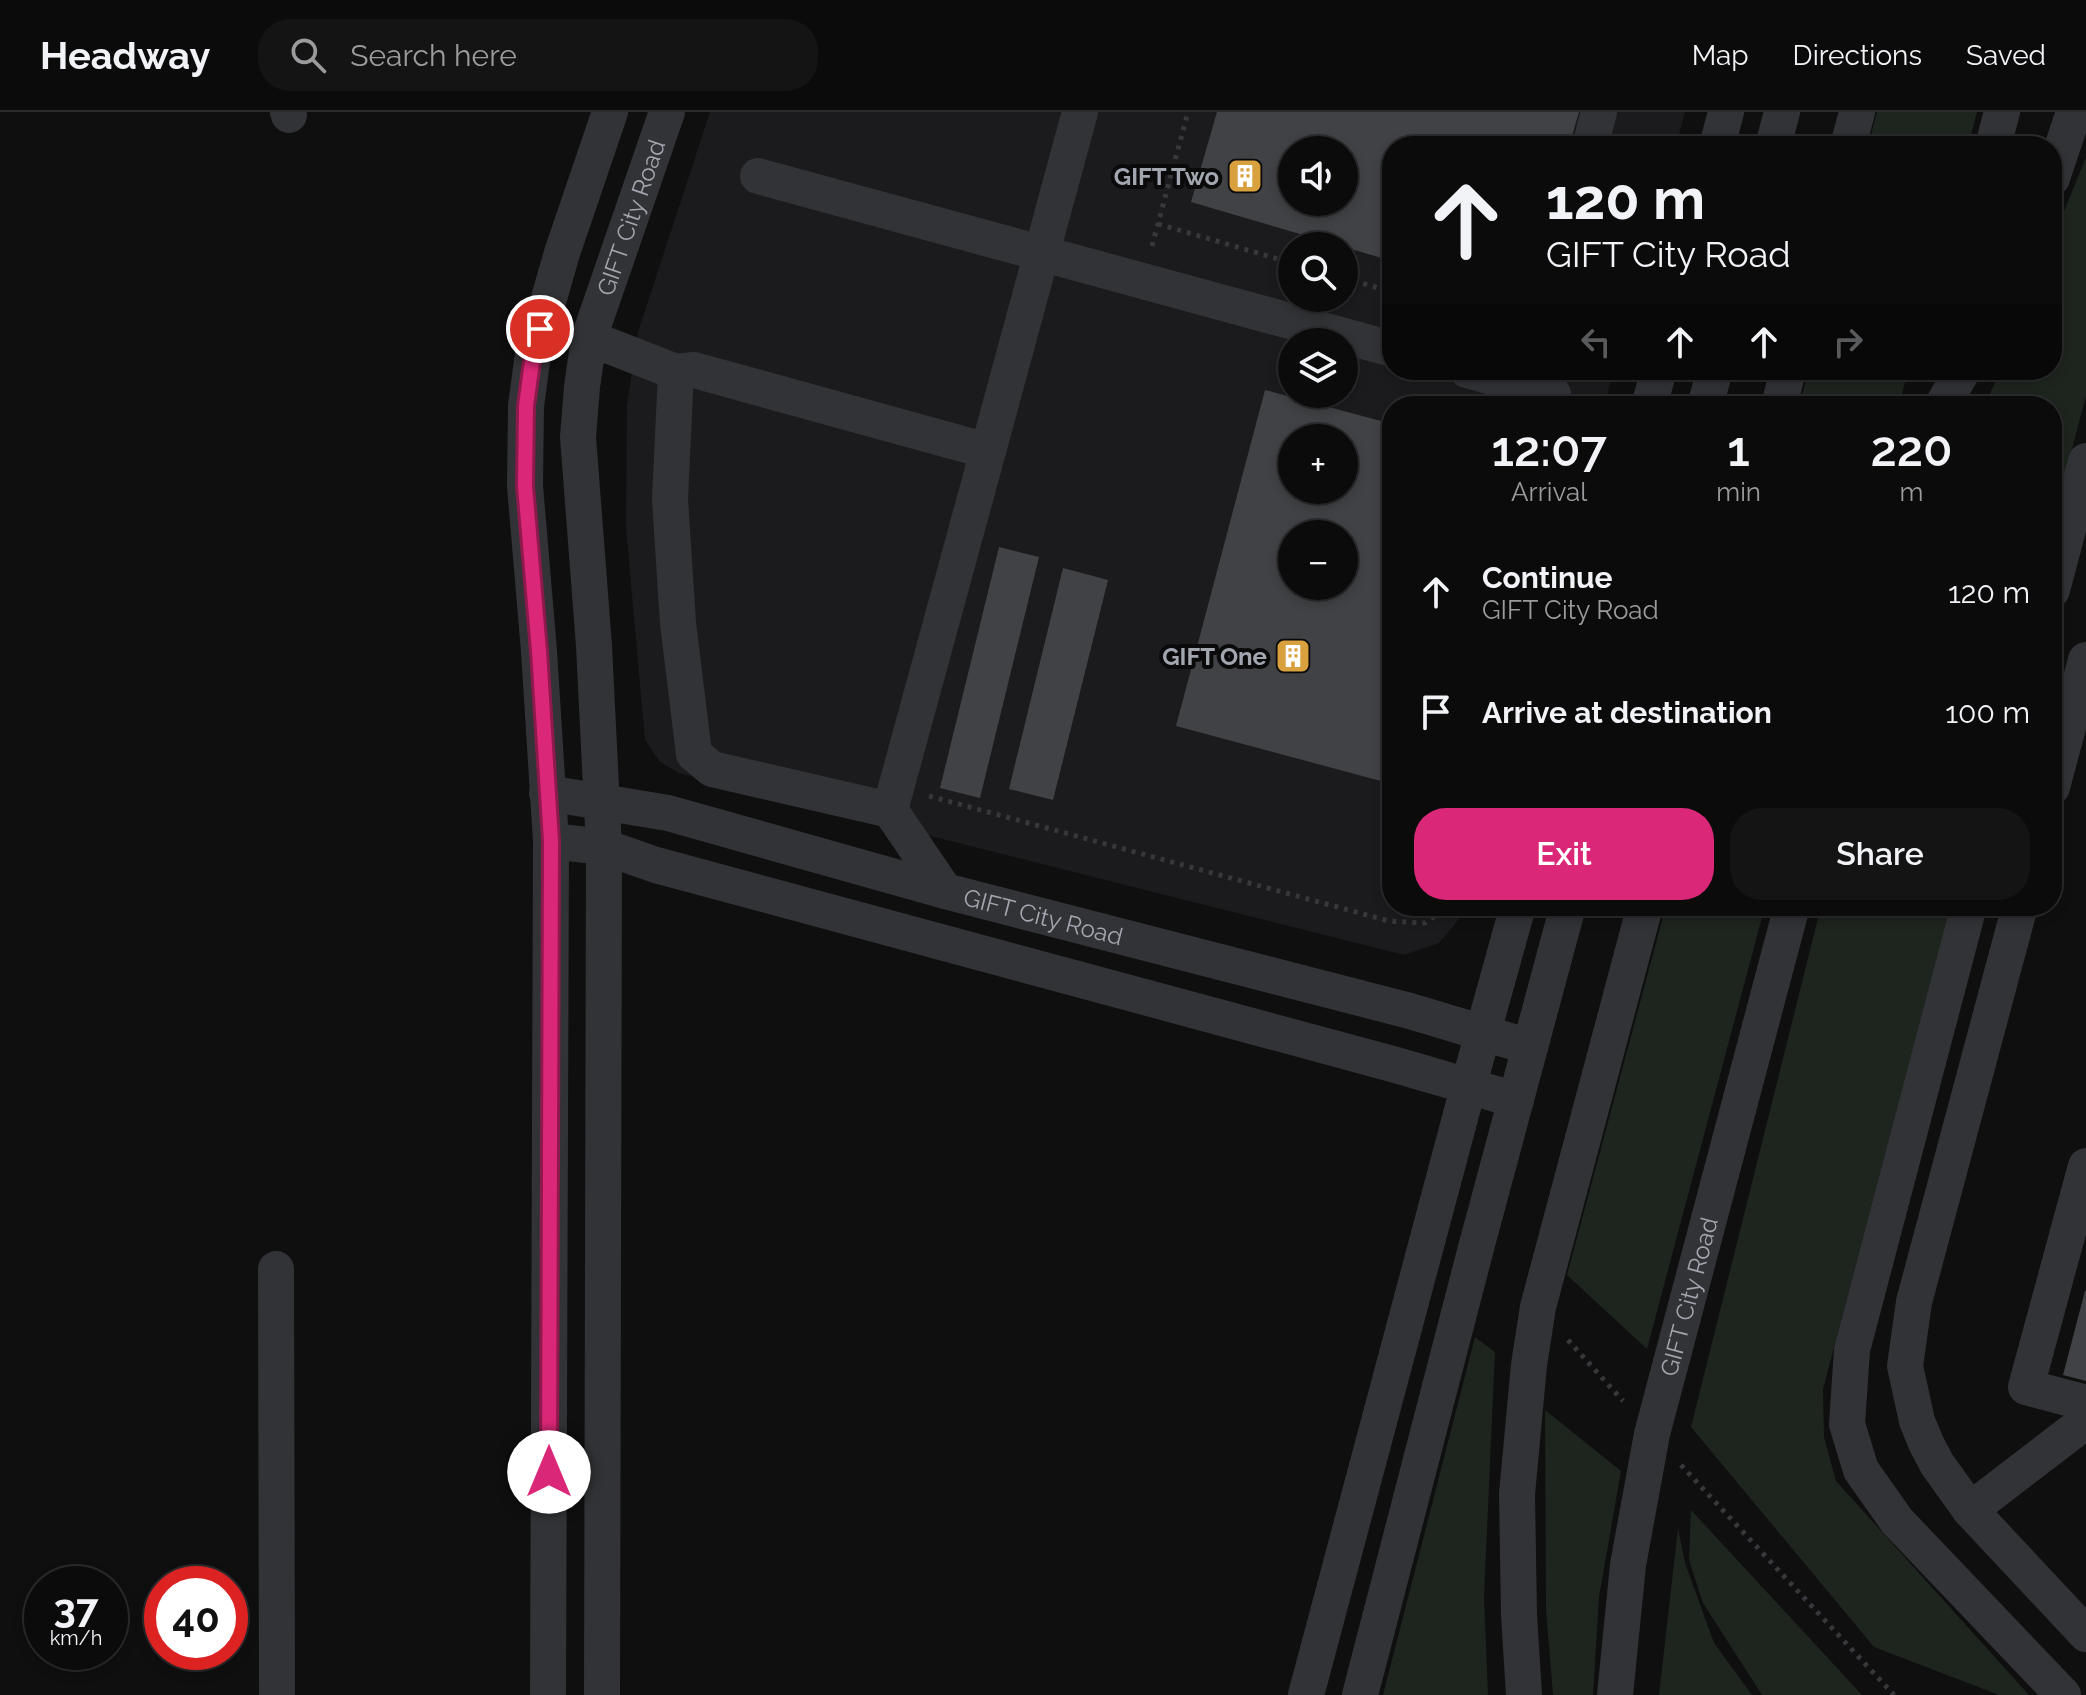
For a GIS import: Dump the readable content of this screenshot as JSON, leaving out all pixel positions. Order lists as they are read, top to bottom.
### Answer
{
  "streets": {
    "street": ["GIFT City Road"]
  },
  "places": {
    "building": ["GIFT Two", "GIFT One"]
  },
  "page": {
    "header": "Headway",
    "search": "Search here",
    "nav": ["Map", "Directions", "Saved"],
    "map_buttons": ["+", "−"],
    "turn": ["120 m", "GIFT City Road"],
    "eta": [
      "12:07",
      "Arrival",
      "1",
      "min",
      "220",
      "m"
    ],
    "list": [
      {
        "name": "Continue",
        "note": "GIFT City Road",
        "value": "120 m"
      },
      {
        "name": "Arrive at destination",
        "value": "100 m"
      }
    ],
    "buttons": ["Exit", "Share"],
    "speed": "37 km/h",
    "limit": "40"
  }
}
